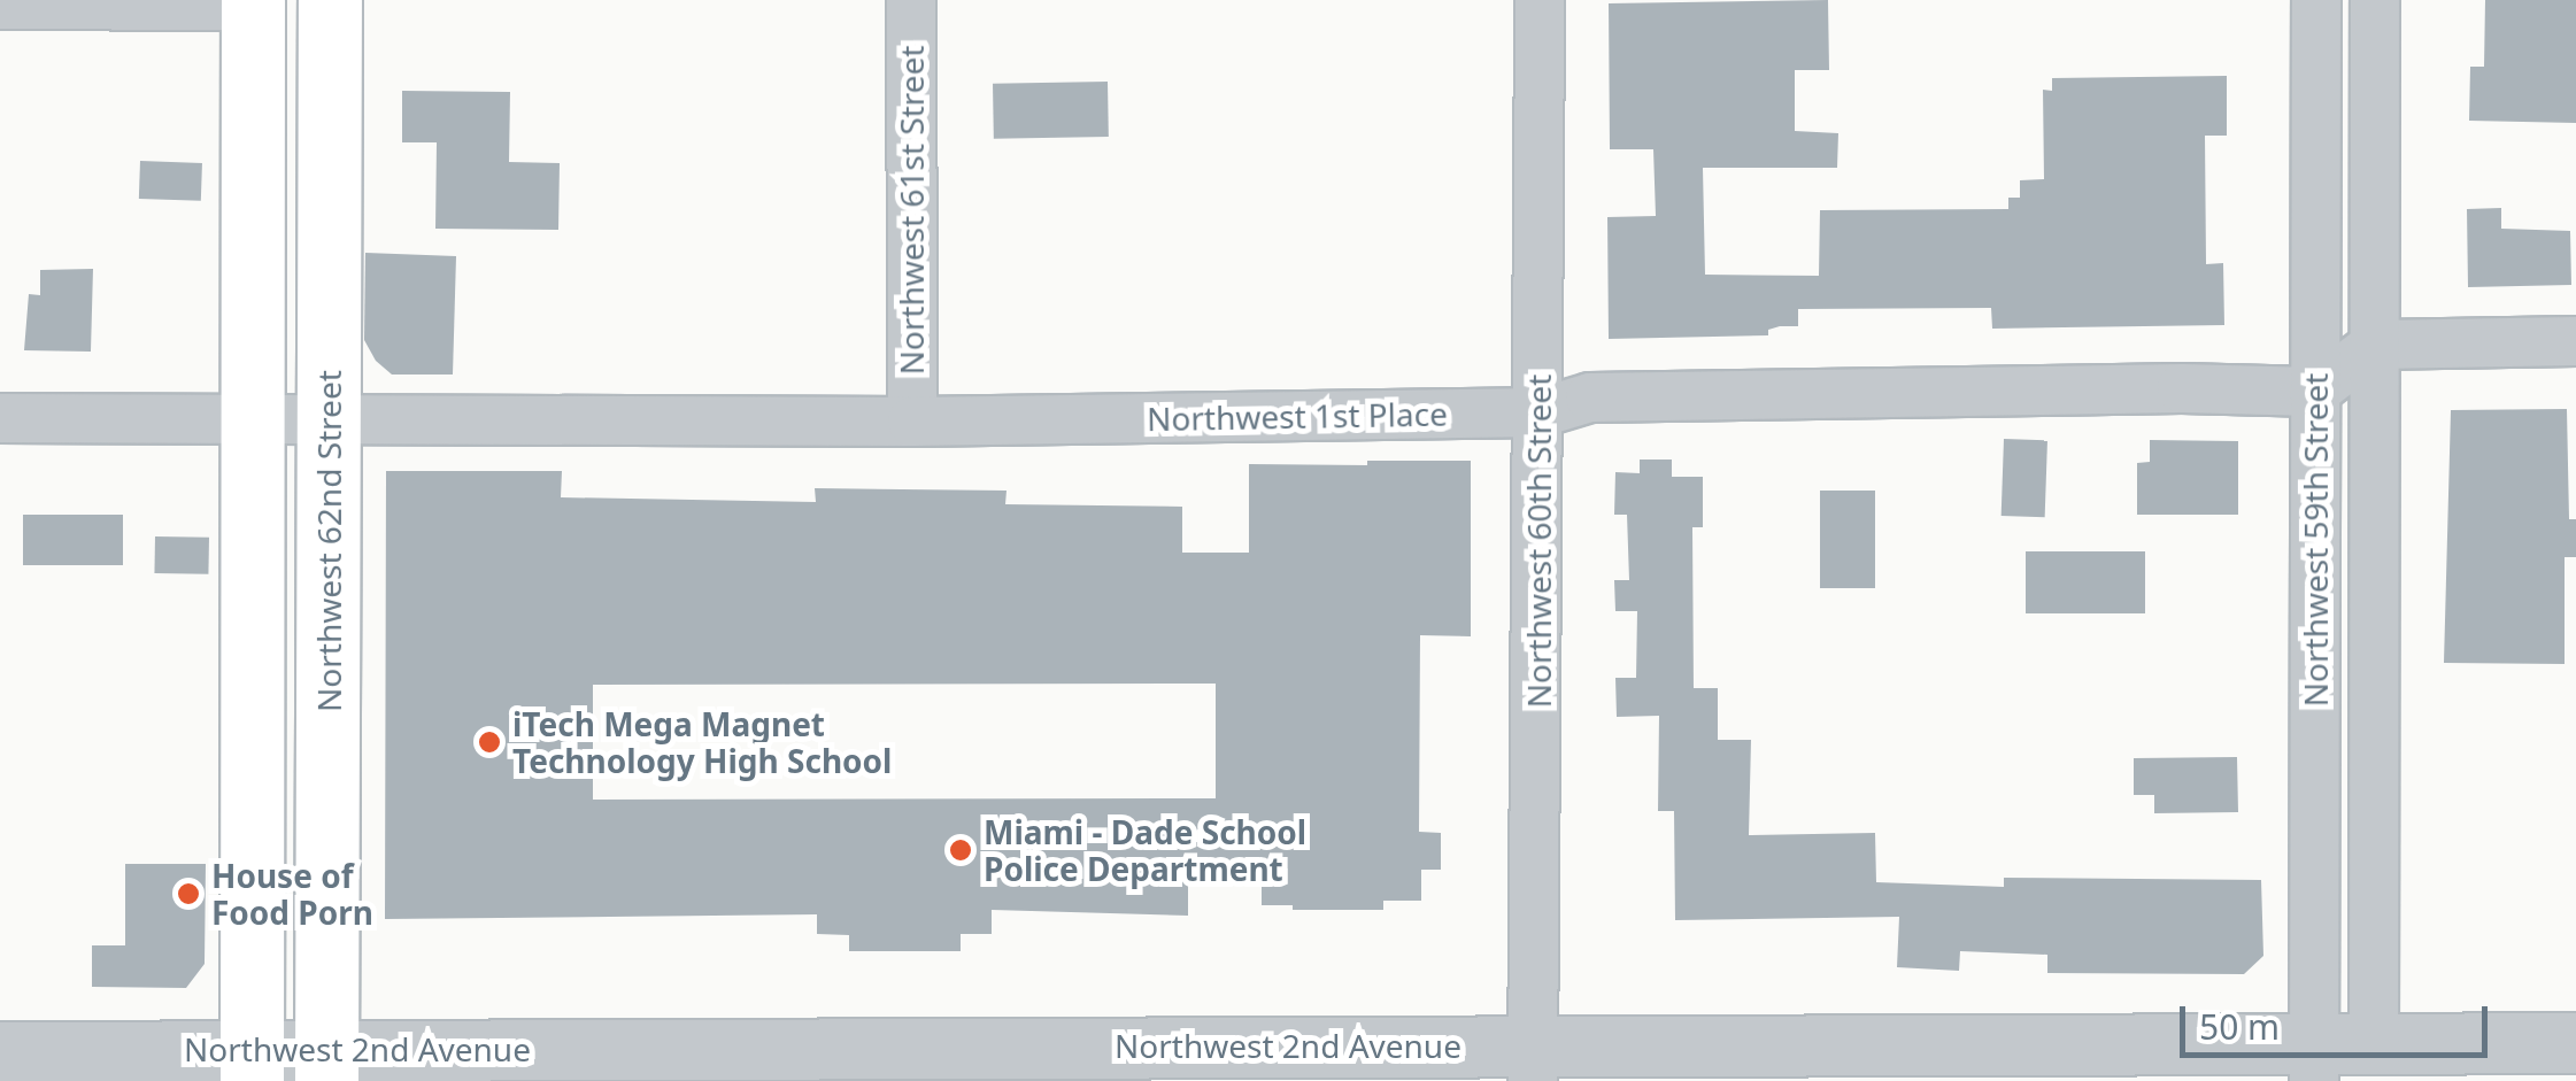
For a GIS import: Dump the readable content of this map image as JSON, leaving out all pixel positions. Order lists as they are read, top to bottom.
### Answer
{
  "streets": {
    "main road": ["Northwest 62nd Street"],
    "street": [
      "Northwest 61st Street",
      "Northwest 1st Place",
      "Northwest 59th Street",
      "Northwest 60th Street",
      "Northwest 2nd Avenue"
    ]
  },
  "crossings": [
    ["Northwest 61st Street", "Northwest 1st Place"],
    ["Northwest 1st Place", "Northwest 59th Street"],
    ["Northwest 1st Place", "Northwest 62nd Street"],
    ["Northwest 1st Place", "Northwest 60th Street"],
    ["Northwest 59th Street", "Northwest 2nd Avenue"],
    ["Northwest 62nd Street", "Northwest 2nd Avenue"],
    ["Northwest 60th Street", "Northwest 2nd Avenue"]
  ],
  "places": ["iTech Mega Magnet Technology High School", "Miami - Dade School Police Department", "House of Food Porn"],
  "scale_bar": "50 m"
}
